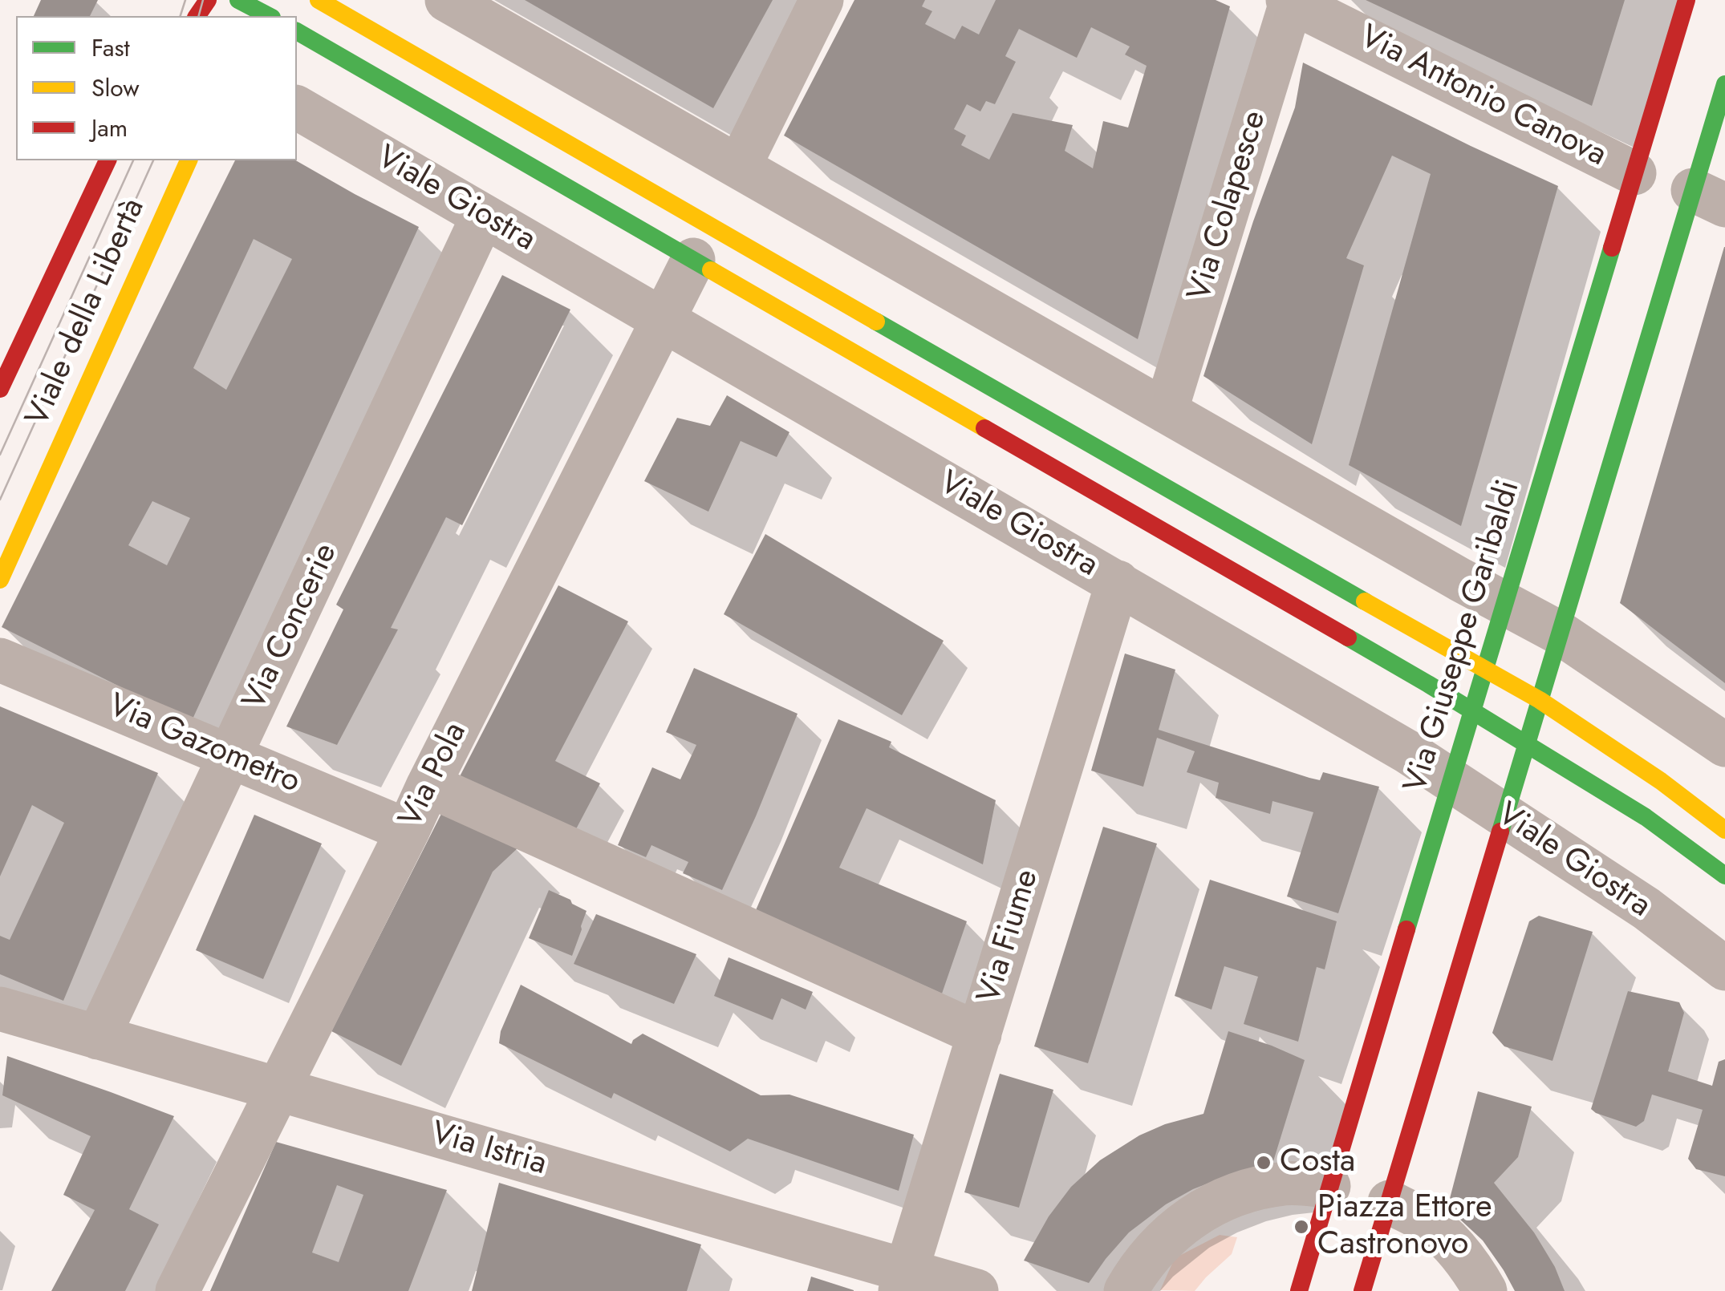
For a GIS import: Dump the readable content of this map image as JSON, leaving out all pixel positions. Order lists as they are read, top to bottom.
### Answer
{
  "streets": {
    "main road": ["Viale Giostra", "Viale della Libertà", "Via Giuseppe Garibaldi"],
    "street": [
      "Via Antonio Canova",
      "Via Colapesce",
      "Via Concerie",
      "Via Gazometro",
      "Via Pola",
      "Via Fiume",
      "Via Istria"
    ]
  },
  "crossings": [
    ["Via Antonio Canova", "Via Colapesce"],
    ["Via Antonio Canova", "Via Giuseppe Garibaldi"],
    ["Viale Giostra", "Via Concerie"],
    ["Viale Giostra", "Via Giuseppe Garibaldi"],
    ["Viale Giostra", "Via Pola"],
    ["Viale Giostra", "Via Fiume"],
    ["Via Concerie", "Via Gazometro"],
    ["Via Concerie", "Via Istria"],
    ["Via Gazometro", "Via Pola"],
    ["Via Pola", "Via Istria"],
    ["Via Fiume", "Via Istria"]
  ],
  "places": ["Costa", "Piazza Ettore Castronovo"],
  "legend": ["Fast", "Slow", "Jam"]
}
